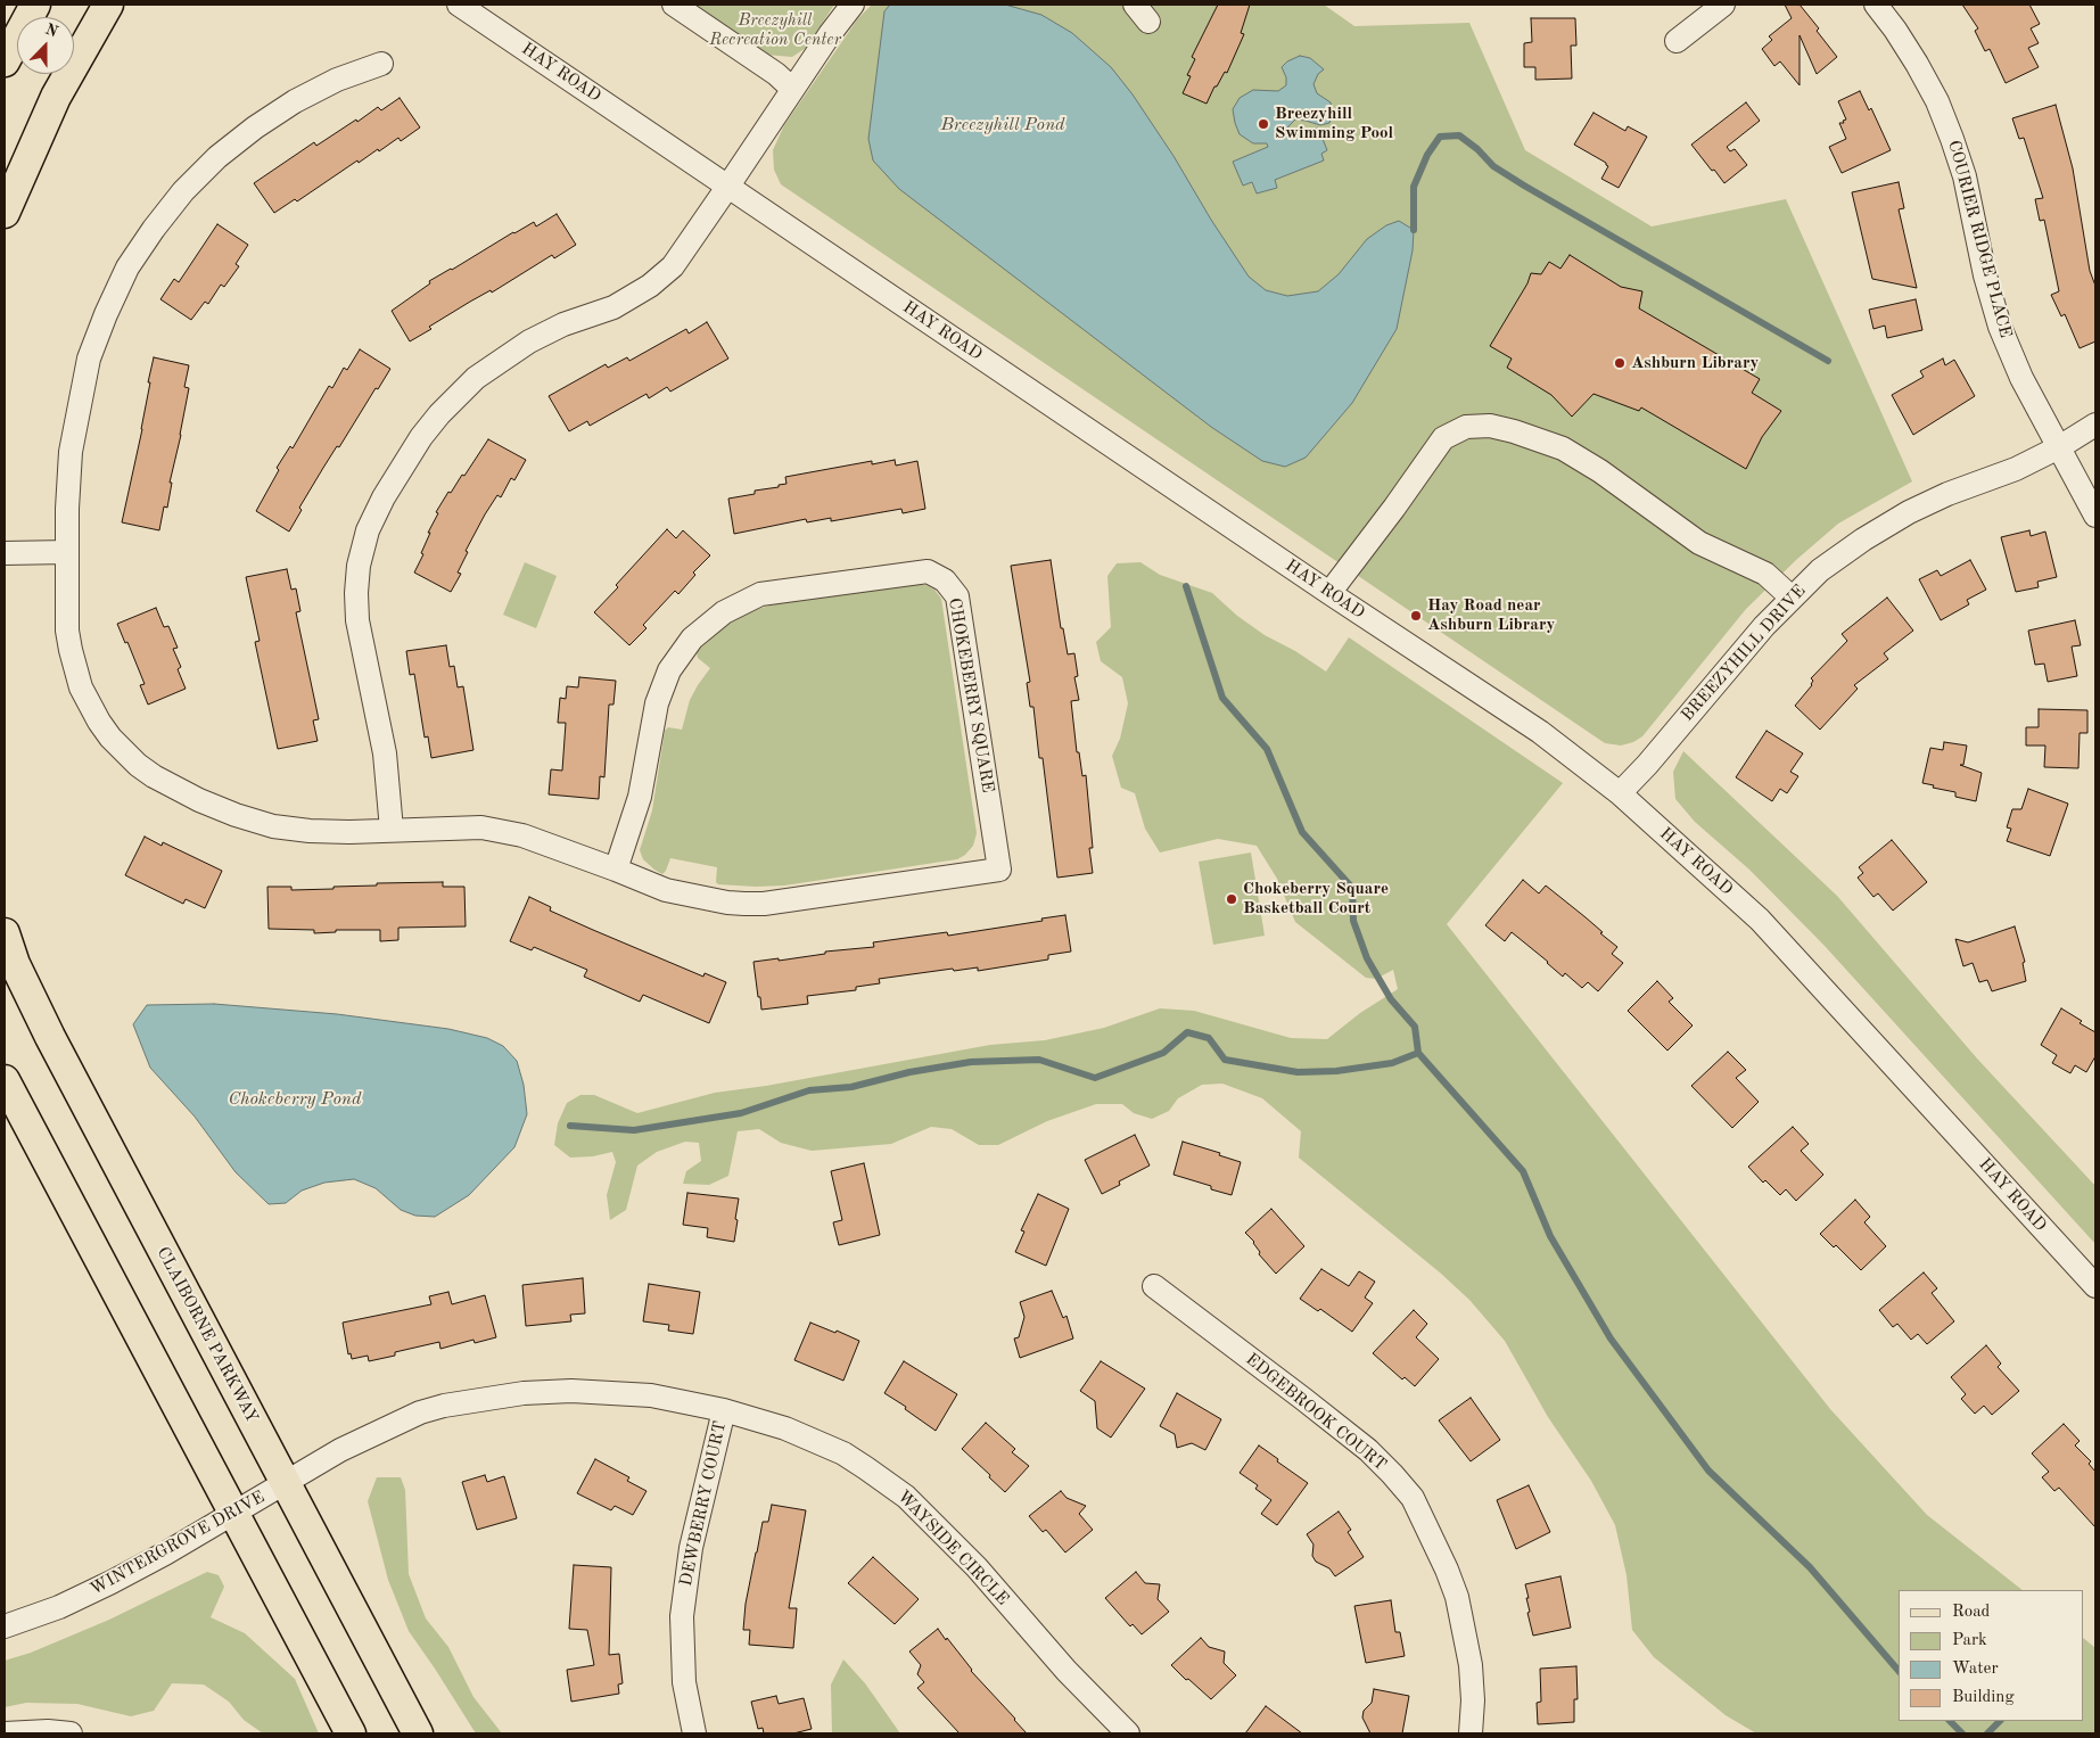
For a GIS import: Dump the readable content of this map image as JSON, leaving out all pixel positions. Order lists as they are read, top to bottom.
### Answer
{
  "streets": {
    "main road": ["CLAIBORNE PARKWAY"],
    "street": [
      "HAY ROAD",
      "COURIER RIDGE PLACE",
      "BREEZYHILL DRIVE",
      "CHOKEBERRY SQUARE",
      "EDGEBROOK COURT",
      "DEWBERRY COURT",
      "WINTERGROVE DRIVE",
      "WAYSIDE CIRCLE"
    ]
  },
  "crossings": [
    ["HAY ROAD", "BREEZYHILL DRIVE"],
    ["COURIER RIDGE PLACE", "BREEZYHILL DRIVE"],
    ["CLAIBORNE PARKWAY", "WINTERGROVE DRIVE"],
    ["CLAIBORNE PARKWAY", "WAYSIDE CIRCLE"],
    ["DEWBERRY COURT", "WAYSIDE CIRCLE"],
    ["WINTERGROVE DRIVE", "WAYSIDE CIRCLE"]
  ],
  "water": ["Breezyhill Pond", "Chokeberry Pond"],
  "parks": ["Breezyhill Recreation Center"],
  "places": [
    "Breezyhill Swimming Pool",
    "Ashburn Library",
    "Hay Road near Ashburn Library",
    "Chokeberry Square Basketball Court"
  ],
  "legend": [
    "Road",
    "Park",
    "Water",
    "Building"
  ],
  "north": "top"
}
